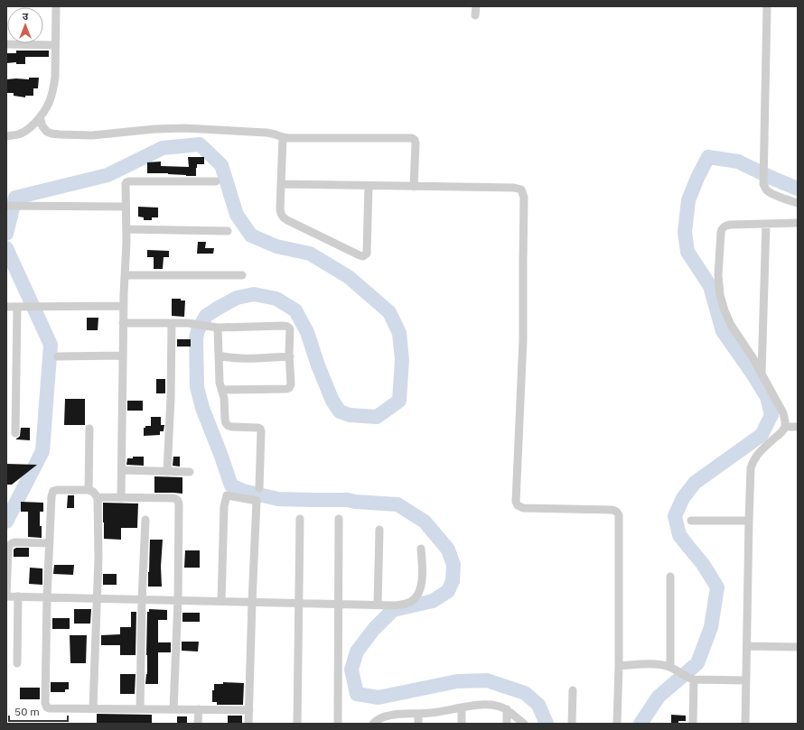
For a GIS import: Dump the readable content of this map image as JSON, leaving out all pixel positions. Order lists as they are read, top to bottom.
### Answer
{
  "scale_bar": "50 m",
  "north": "top"
}
